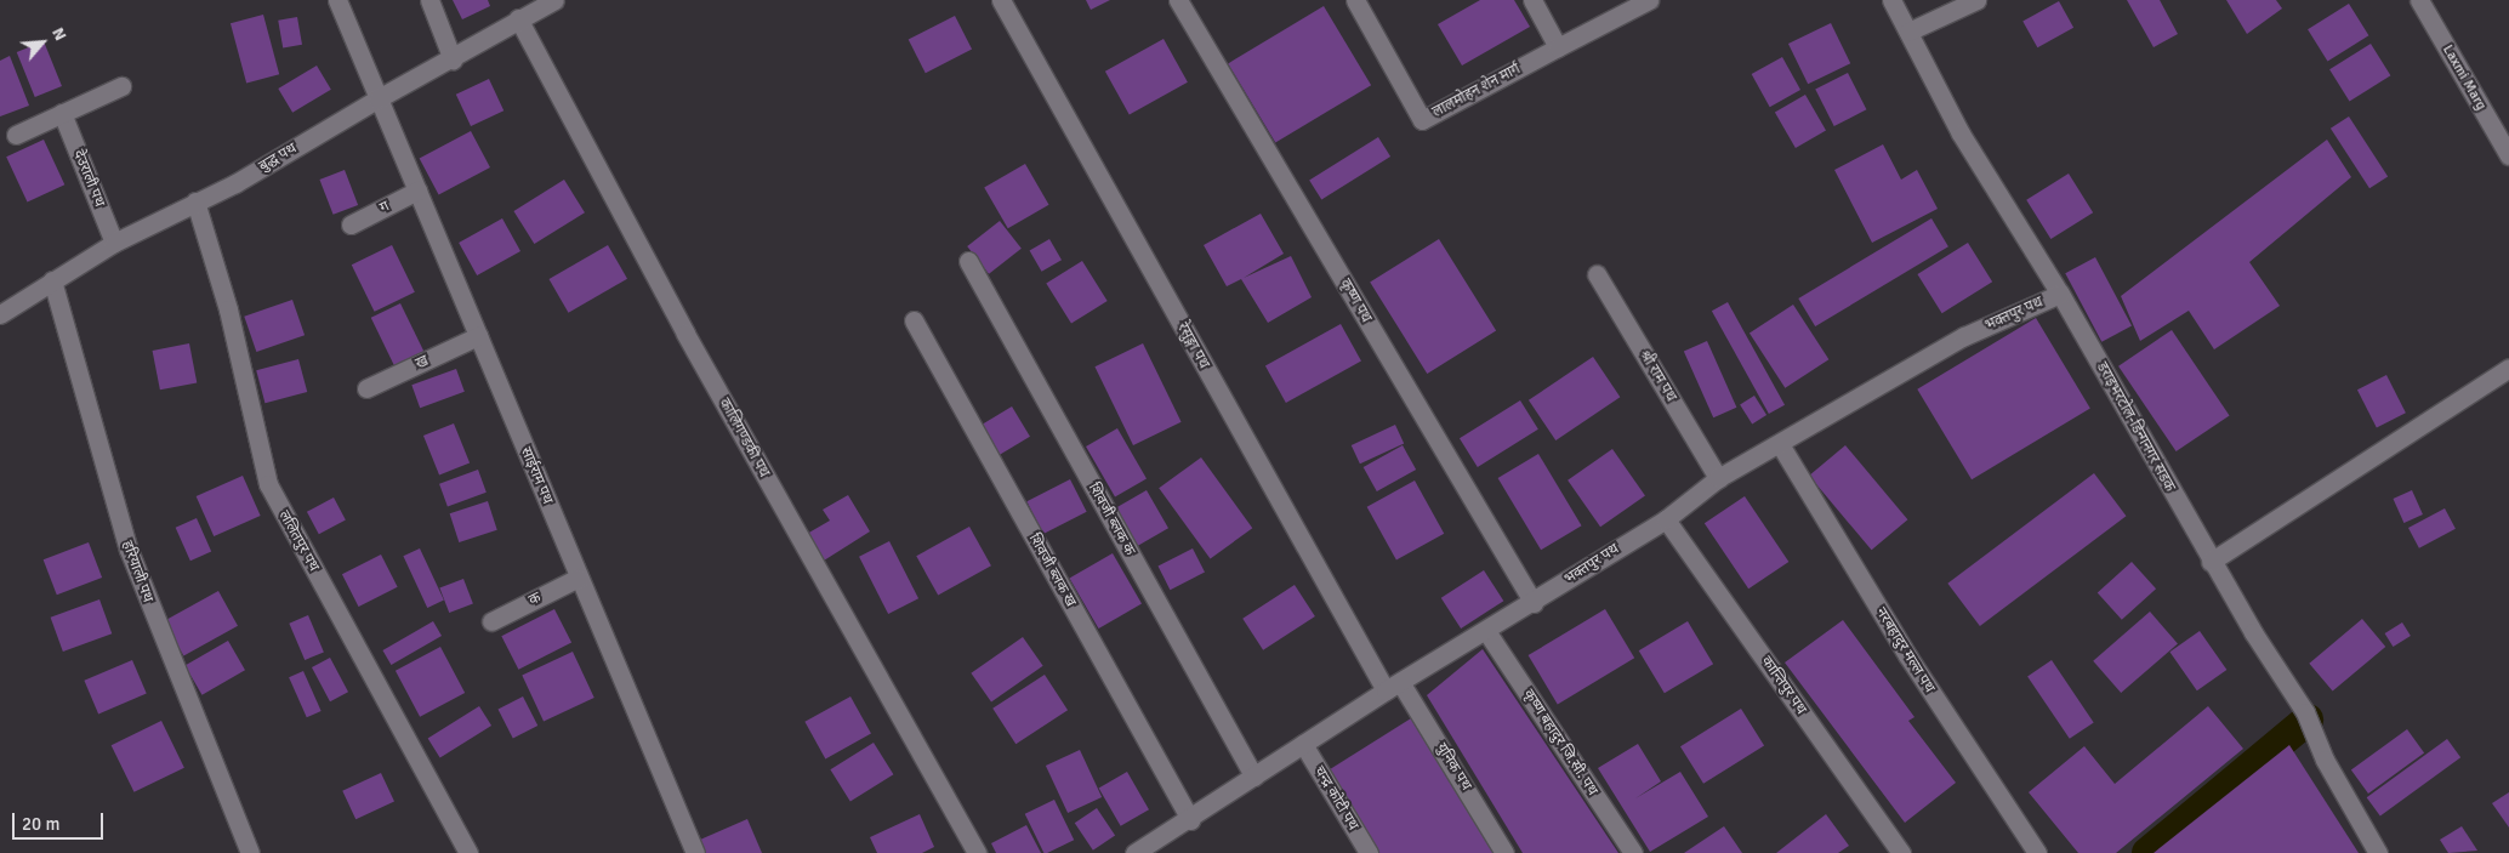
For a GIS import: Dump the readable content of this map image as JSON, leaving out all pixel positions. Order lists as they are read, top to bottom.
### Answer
{
  "streets": {
    "street": [
      "Laxmi Marg",
      "लालमोहन शेन मार्ग",
      "बुद्ध पथ",
      "देउराली पथ",
      "ग",
      "कृष्ण पथ",
      "भक्तपुर पथ",
      "रेसुङ्गा पथ",
      "ख",
      "श्री राम पथ",
      "डराइभरटोल-डिन्गनगर सडक",
      "कालिगण्डकी पथ",
      "साईराम पथ",
      "शिवजी ब्लक क",
      "ललितपुर पथ",
      "शिवजी ब्लक ख",
      "हरियाली पथ",
      "क",
      "नरबहादुर मल्ल पथ",
      "कान्तिपुर पथ",
      "कृष्ण बहादुर जि.सी. पथ",
      "युनिक पथ",
      "चन्द्र कोटी पथ"
    ]
  },
  "crossings": [
    ["बुद्ध पथ", "देउराली पथ"],
    ["बुद्ध पथ", "कालिगण्डकी पथ"],
    ["बुद्ध पथ", "साईराम पथ"],
    ["बुद्ध पथ", "ललितपुर पथ"],
    ["बुद्ध पथ", "हरियाली पथ"],
    ["ग", "साईराम पथ"],
    ["कृष्ण पथ", "भक्तपुर पथ"],
    ["भक्तपुर पथ", "रेसुङ्गा पथ"],
    ["भक्तपुर पथ", "श्री राम पथ"],
    ["भक्तपुर पथ", "डराइभरटोल-डिन्गनगर सडक"],
    ["भक्तपुर पथ", "शिवजी ब्लक क"],
    ["भक्तपुर पथ", "शिवजी ब्लक ख"],
    ["भक्तपुर पथ", "नरबहादुर मल्ल पथ"],
    ["भक्तपुर पथ", "कान्तिपुर पथ"],
    ["भक्तपुर पथ", "कृष्ण बहादुर जि.सी. पथ"],
    ["भक्तपुर पथ", "युनिक पथ"],
    ["भक्तपुर पथ", "चन्द्र कोटी पथ"],
    ["रेसुङ्गा पथ", "युनिक पथ"],
    ["ख", "साईराम पथ"],
    ["साईराम पथ", "क"]
  ],
  "scale_bar": "20 m",
  "north": "top right"
}
